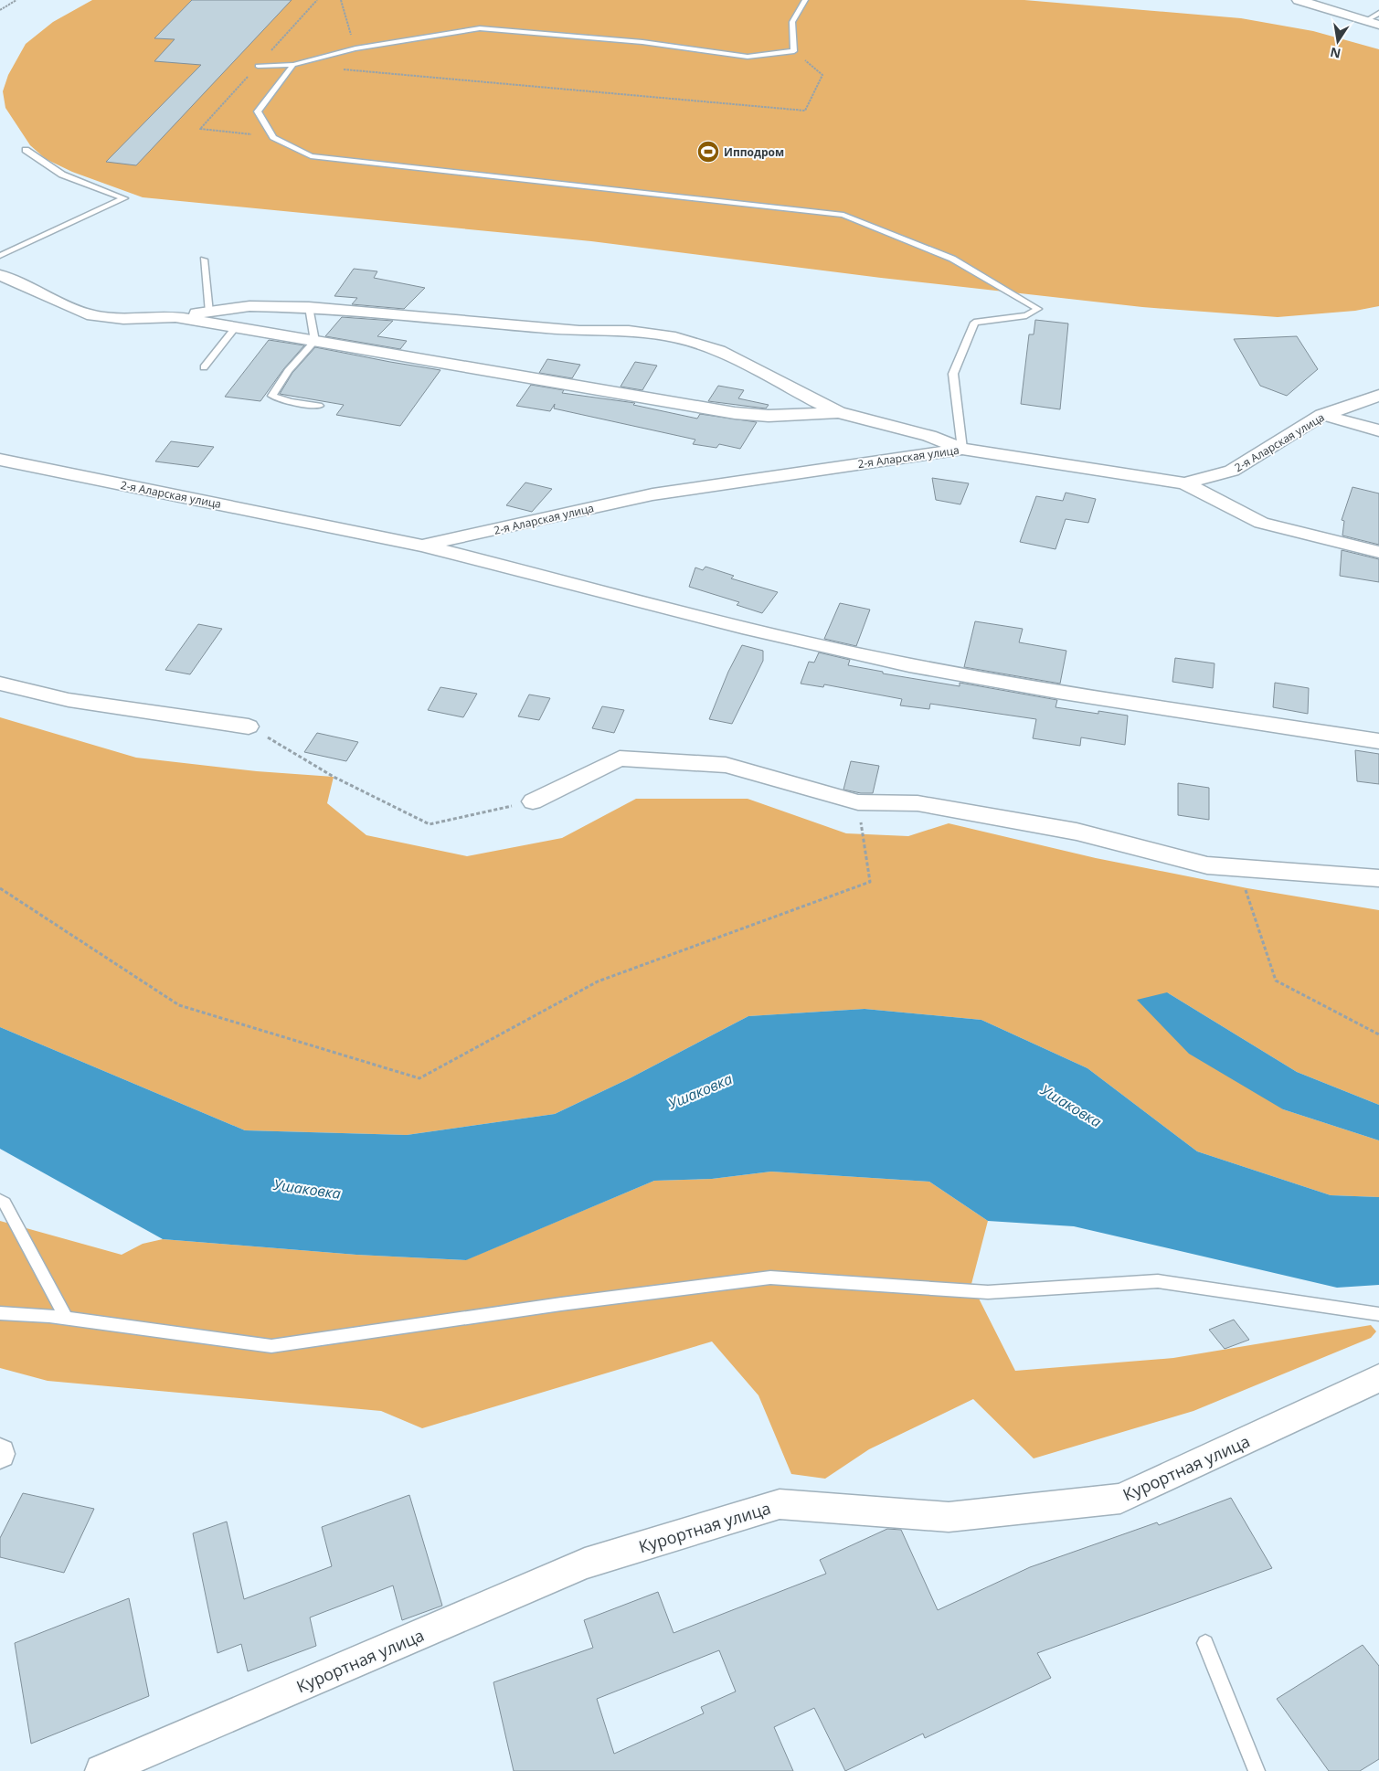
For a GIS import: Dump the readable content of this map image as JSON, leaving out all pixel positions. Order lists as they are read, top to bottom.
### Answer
{
  "streets": {
    "street": ["2-я Аларская улица", "Курортная улица"]
  },
  "water": ["Ушаковка"],
  "places": {
    "sports": ["Ипподром"]
  },
  "north": "bottom"
}
